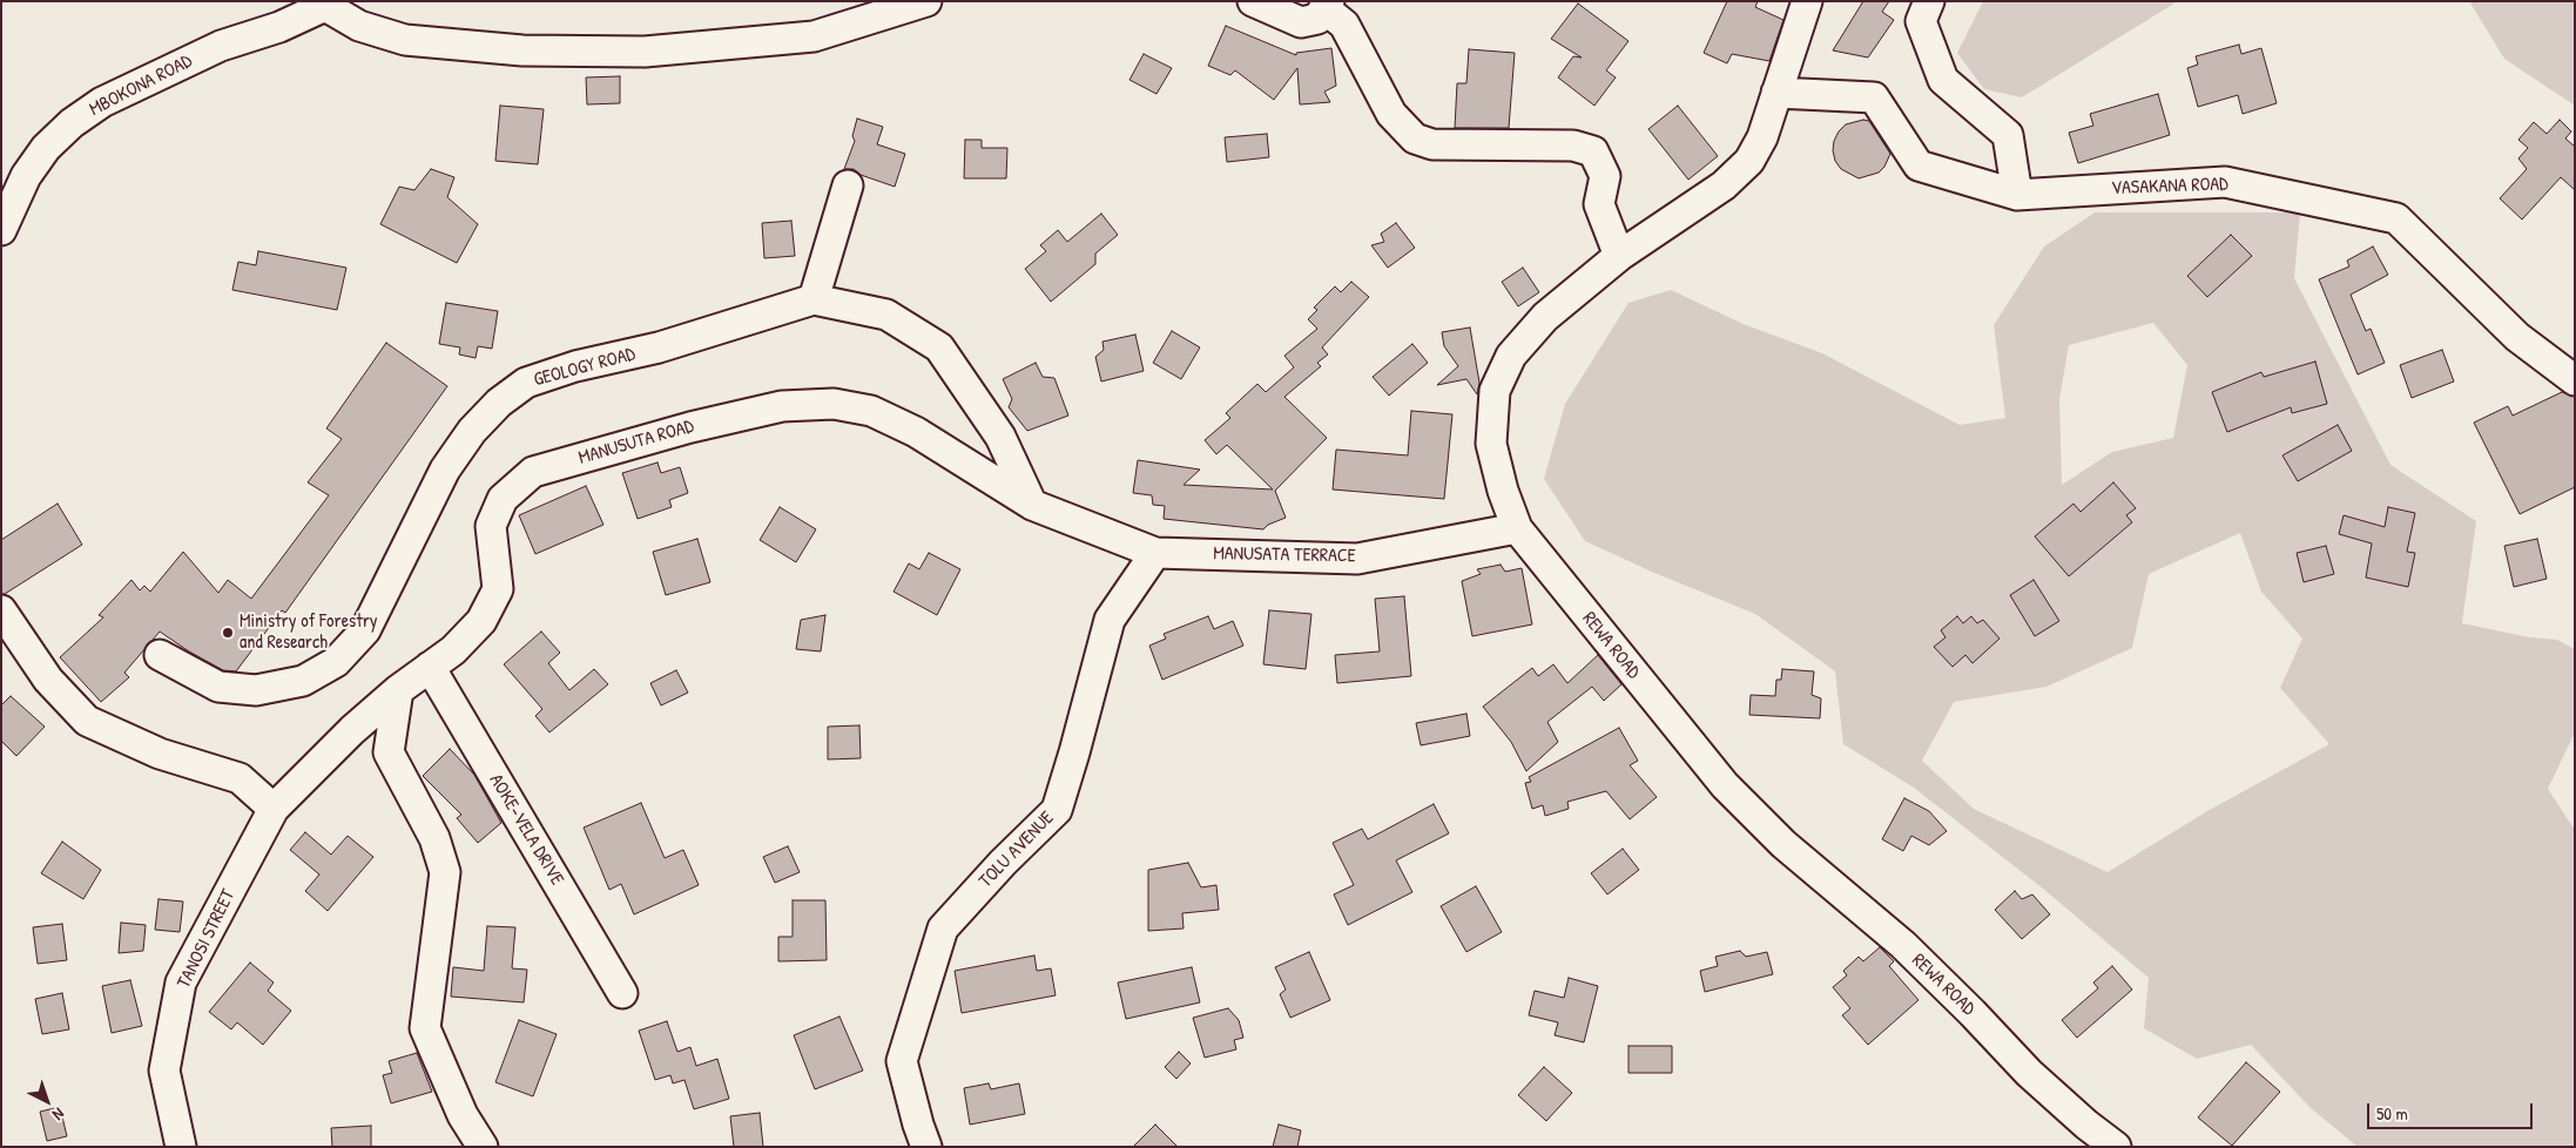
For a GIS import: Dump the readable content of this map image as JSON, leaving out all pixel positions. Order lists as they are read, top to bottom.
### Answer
{
  "streets": {
    "street": [
      "MBOKONA ROAD",
      "VASAKANA ROAD",
      "GEOLOGY ROAD",
      "MANUSUTA ROAD",
      "MANUSATA TERRACE",
      "REWA ROAD",
      "AOKE-VELA DRIVE",
      "TOLU AVENUE",
      "TANOSI STREET"
    ]
  },
  "crossings": [
    ["VASAKANA ROAD", "REWA ROAD"],
    ["GEOLOGY ROAD", "MANUSUTA ROAD"],
    ["MANUSUTA ROAD", "MANUSATA TERRACE"],
    ["MANUSUTA ROAD", "AOKE-VELA DRIVE"],
    ["MANUSUTA ROAD", "TOLU AVENUE"],
    ["MANUSUTA ROAD", "TANOSI STREET"],
    ["MANUSATA TERRACE", "REWA ROAD"],
    ["MANUSATA TERRACE", "TOLU AVENUE"]
  ],
  "places": ["Ministry of Forestry and Research"],
  "scale_bar": "50 m",
  "north": "bottom right"
}
